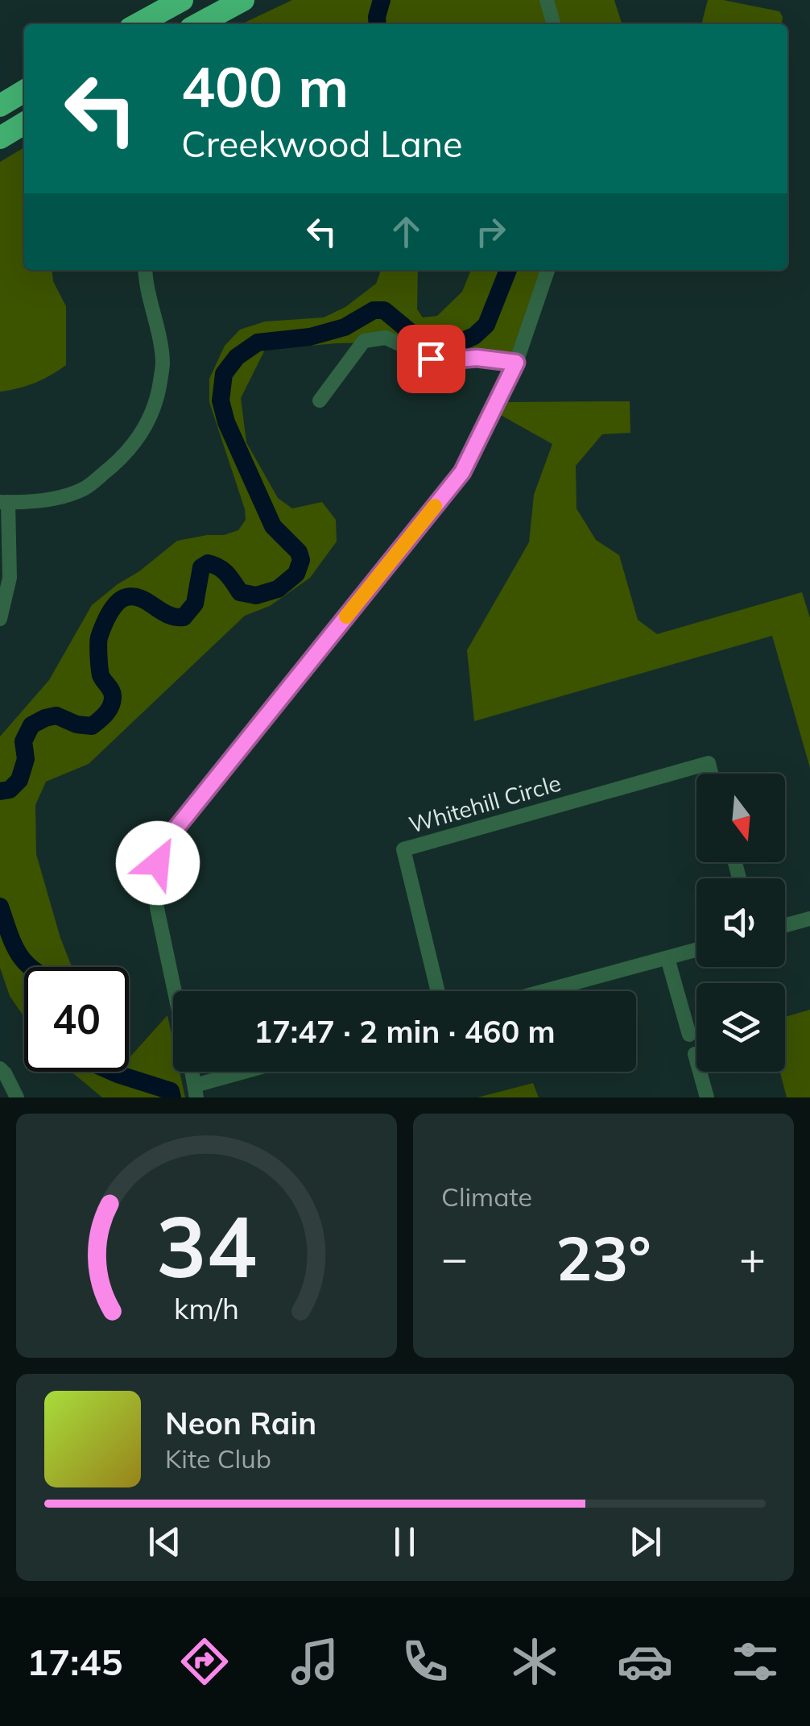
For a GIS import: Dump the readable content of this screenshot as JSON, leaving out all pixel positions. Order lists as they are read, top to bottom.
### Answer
{
  "streets": {
    "street": ["Whitehill Circle"]
  },
  "north": "bottom",
  "page": {
    "turn": ["400 m", "Creekwood Lane"],
    "limit": "40",
    "trip": "17:47 · 2 min · 460 m",
    "tile": "Climate",
    "heat": ["−", "23°", "+"],
    "song": ["Neon Rain", "Kite Club"],
    "tabs": "17:45",
    "gauge": ["34", "km/h"]
  }
}
